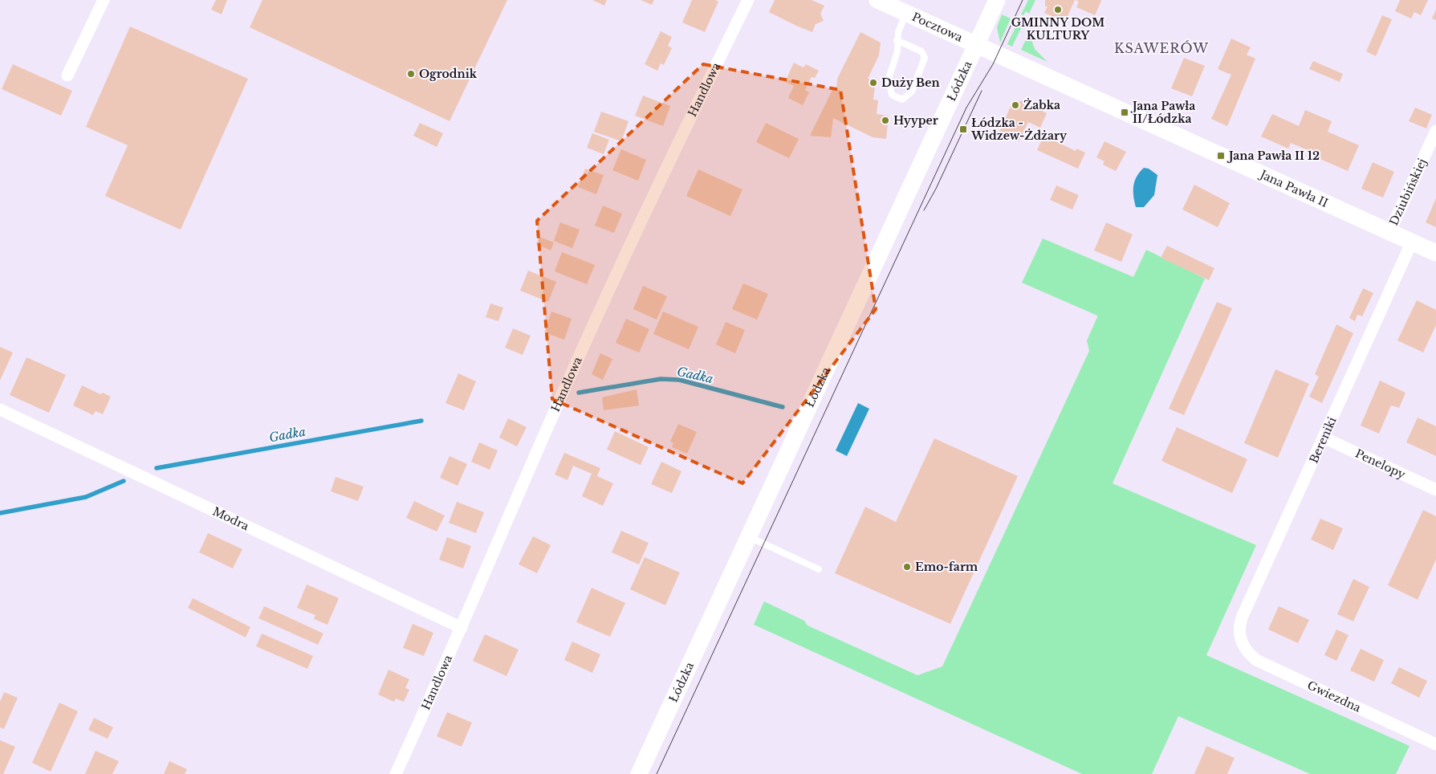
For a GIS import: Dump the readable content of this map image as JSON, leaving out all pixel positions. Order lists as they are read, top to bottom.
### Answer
{
  "streets": {
    "main road": ["Pocztowa", "Łódzka", "Jana Pawła II"],
    "street": [
      "Handlowa",
      "Dziubińskiej",
      "Bereniki",
      "Penelopy",
      "Modra",
      "Gwiezdna"
    ]
  },
  "crossings": [
    ["Pocztowa", "Łódzka"],
    ["Pocztowa", "Jana Pawła II"],
    ["Łódzka", "Jana Pawła II"],
    ["Handlowa", "Modra"],
    ["Jana Pawła II", "Dziubińskiej"],
    ["Jana Pawła II", "Bereniki"],
    ["Bereniki", "Penelopy"],
    ["Bereniki", "Gwiezdna"]
  ],
  "districts": ["KSAWERÓW"],
  "water": ["Gadka"],
  "places": {
    "other": [
      "GMINNY DOM KULTURY",
      "Ogrodnik",
      "Duży Ben",
      "Żabka",
      "Hyyper",
      "Emo-farm"
    ],
    "transit": ["Jana Pawła II/Łódzka", "Łódzka - Widzew-Żdżary", "Jana Pawła II 12"]
  }
}
